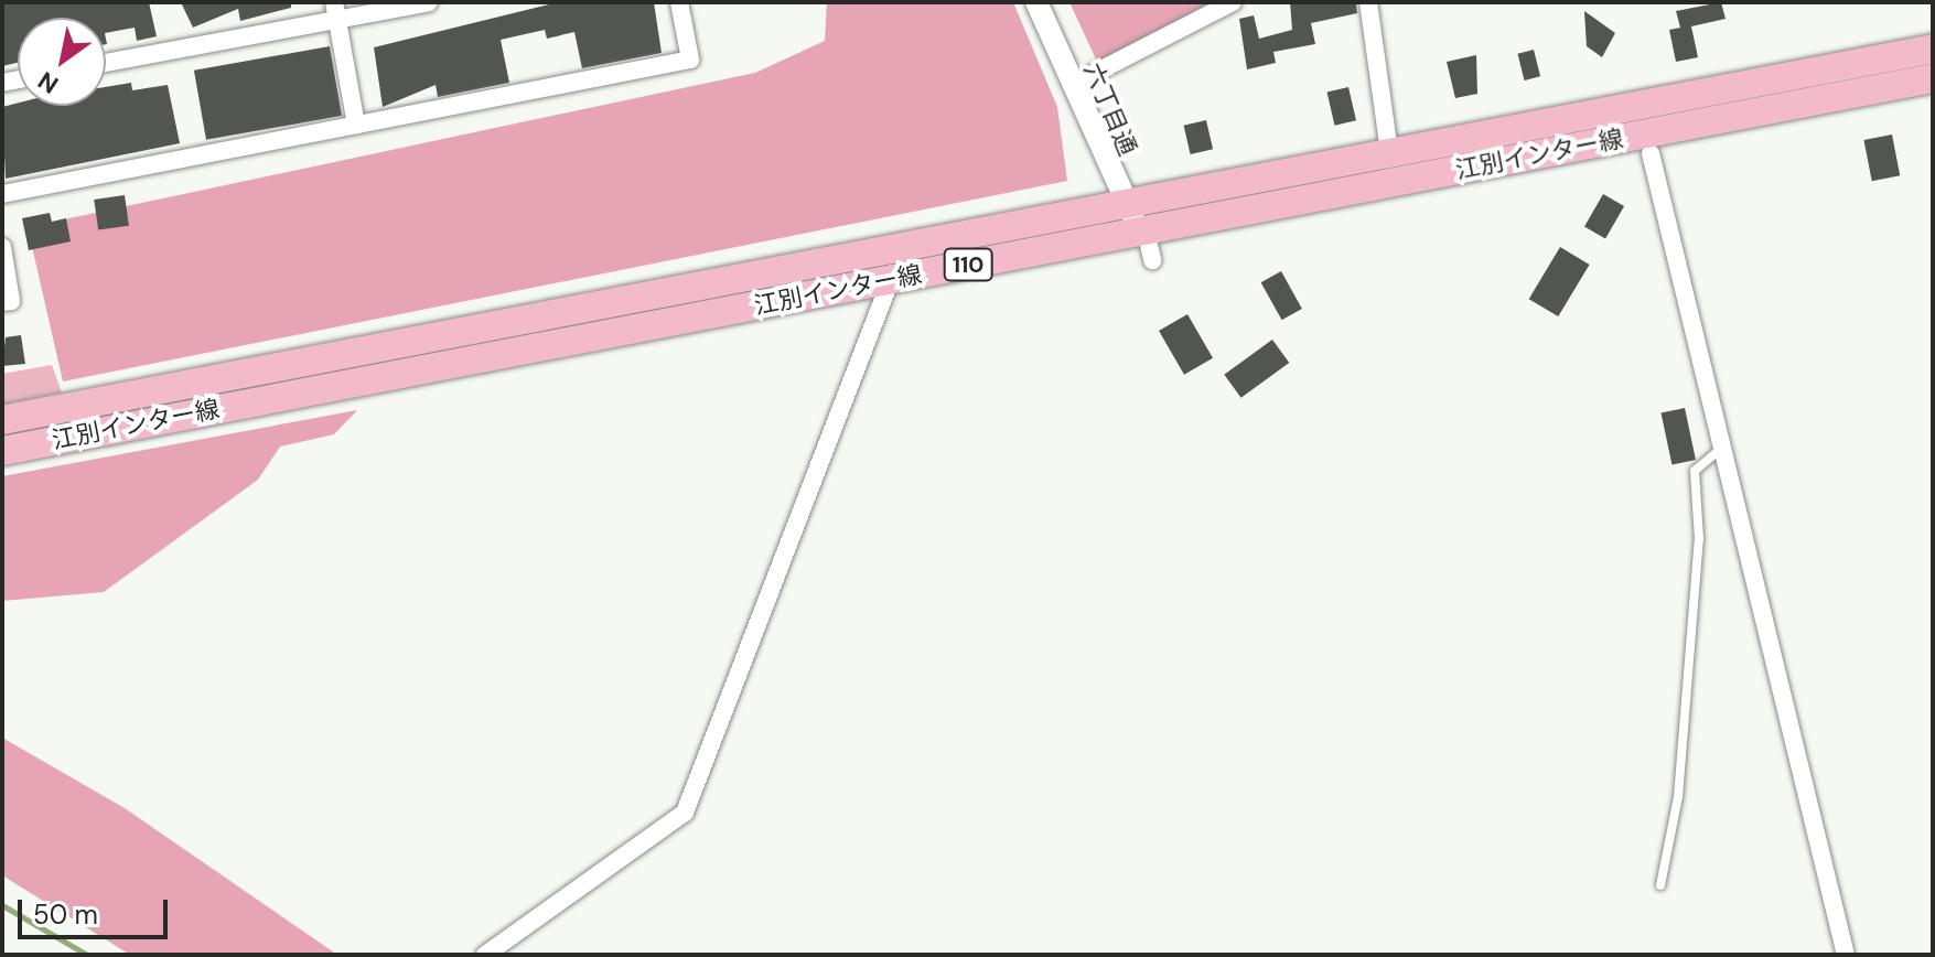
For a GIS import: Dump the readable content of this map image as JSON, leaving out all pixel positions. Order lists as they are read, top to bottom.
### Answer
{
  "streets": {
    "main road": ["江別インター線", "110"],
    "street": ["六丁目通"]
  },
  "crossings": [
    ["六丁目通", "江別インター線"]
  ],
  "scale_bar": "50 m",
  "north": "bottom left"
}
